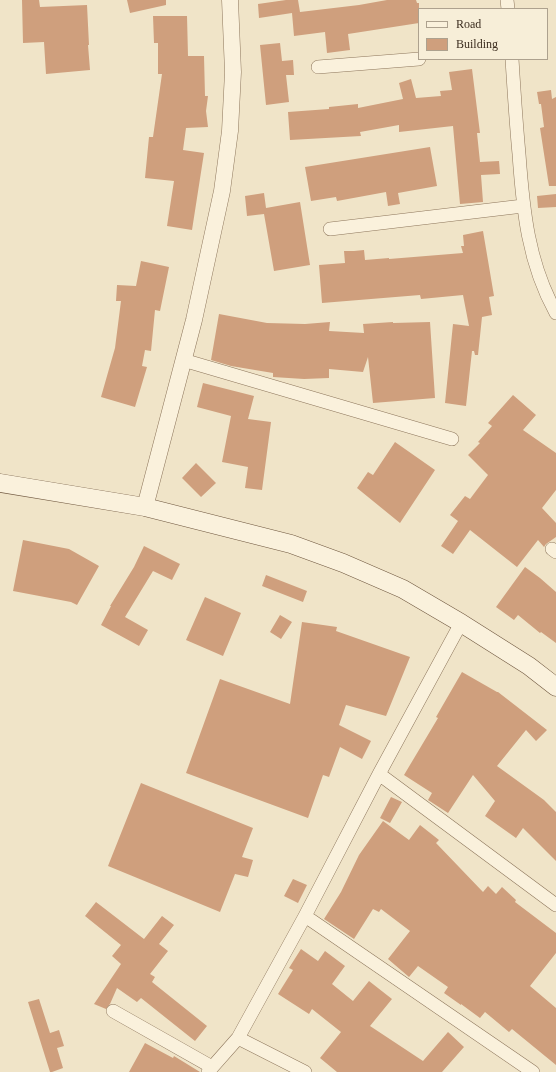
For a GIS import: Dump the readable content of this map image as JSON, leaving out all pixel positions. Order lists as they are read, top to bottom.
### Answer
{
  "legend": ["Road", "Building"]
}
